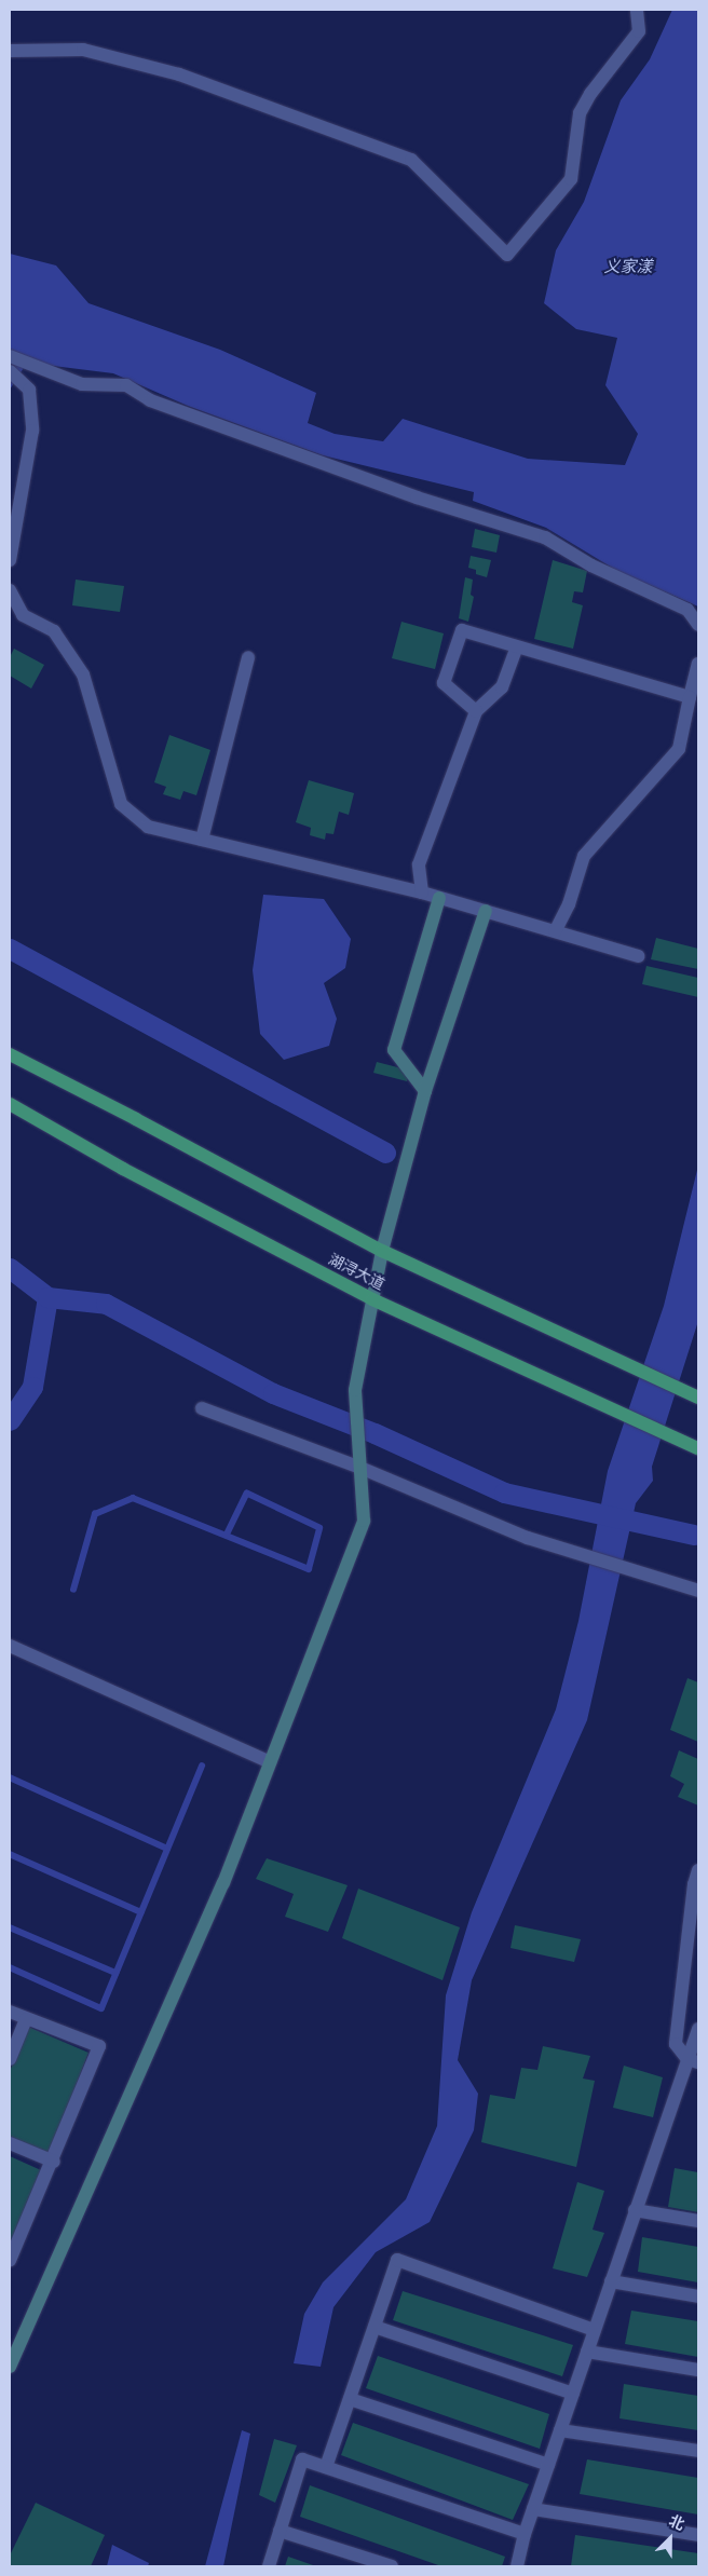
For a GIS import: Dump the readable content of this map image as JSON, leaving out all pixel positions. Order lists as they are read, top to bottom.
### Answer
{
  "streets": {
    "main road": ["湖浔大道"]
  },
  "water": ["义家漾"],
  "north": "top right"
}
